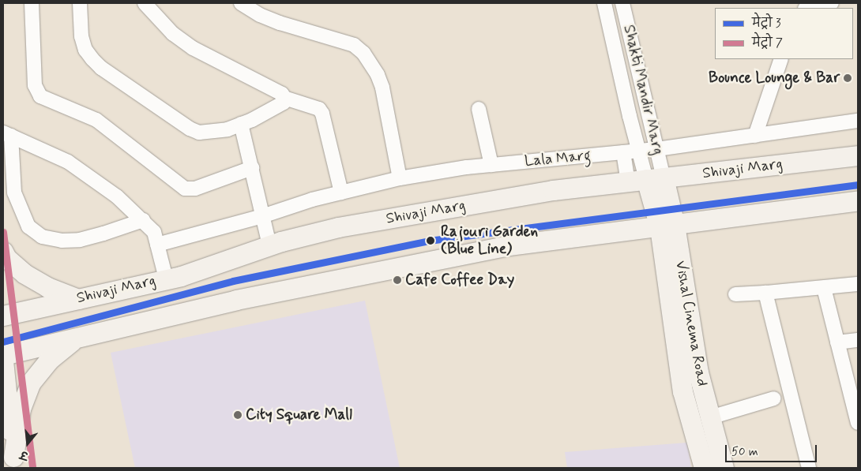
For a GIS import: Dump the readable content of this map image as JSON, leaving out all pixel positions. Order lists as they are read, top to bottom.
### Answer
{
  "streets": {
    "main road": ["Shivaji Marg", "Vishal Cinema Road"],
    "street": ["Shakti Mandir Marg", "Lala Marg"]
  },
  "crossings": [
    ["Shakti Mandir Marg", "Lala Marg"],
    ["Shakti Mandir Marg", "Shivaji Marg"],
    ["Shakti Mandir Marg", "Vishal Cinema Road"],
    ["Shivaji Marg", "Vishal Cinema Road"]
  ],
  "places": [
    "Bounce Lounge & Bar",
    "Rajouri Garden (Blue Line)",
    "Cafe Coffee Day",
    "City Square Mall"
  ],
  "lines": ["metro line 3", "metro line 7"],
  "legend": ["मेट्रो 3", "मेट्रो 7"],
  "scale_bar": "50 m",
  "north": "bottom"
}
